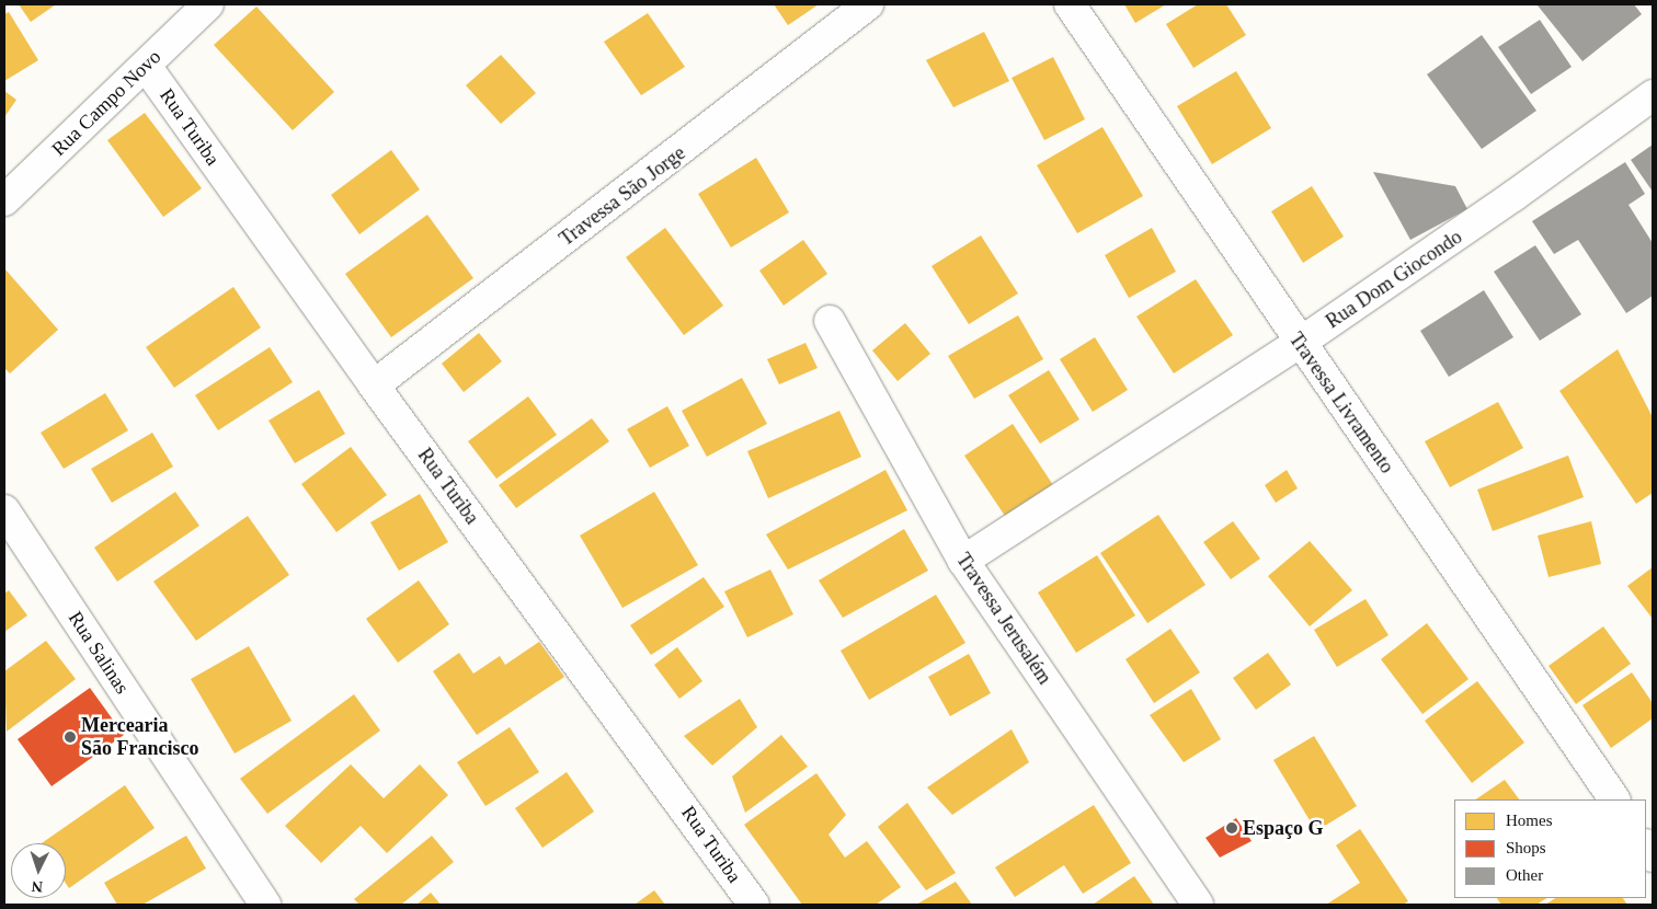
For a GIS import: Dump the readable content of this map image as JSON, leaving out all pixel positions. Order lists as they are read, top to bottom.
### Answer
{
  "streets": {
    "street": [
      "Rua Campo Novo",
      "Rua Turiba",
      "Travessa São Jorge",
      "Rua Dom Giocondo",
      "Travessa Livramento",
      "Travessa Jerusalém",
      "Rua Salinas"
    ]
  },
  "crossings": [
    ["Rua Campo Novo", "Rua Turiba"],
    ["Rua Turiba", "Travessa São Jorge"],
    ["Rua Dom Giocondo", "Travessa Livramento"],
    ["Rua Dom Giocondo", "Travessa Jerusalém"]
  ],
  "places": ["Mercearia São Francisco", "Espaço G"],
  "legend": ["Homes", "Shops", "Other"],
  "north": "bottom"
}
